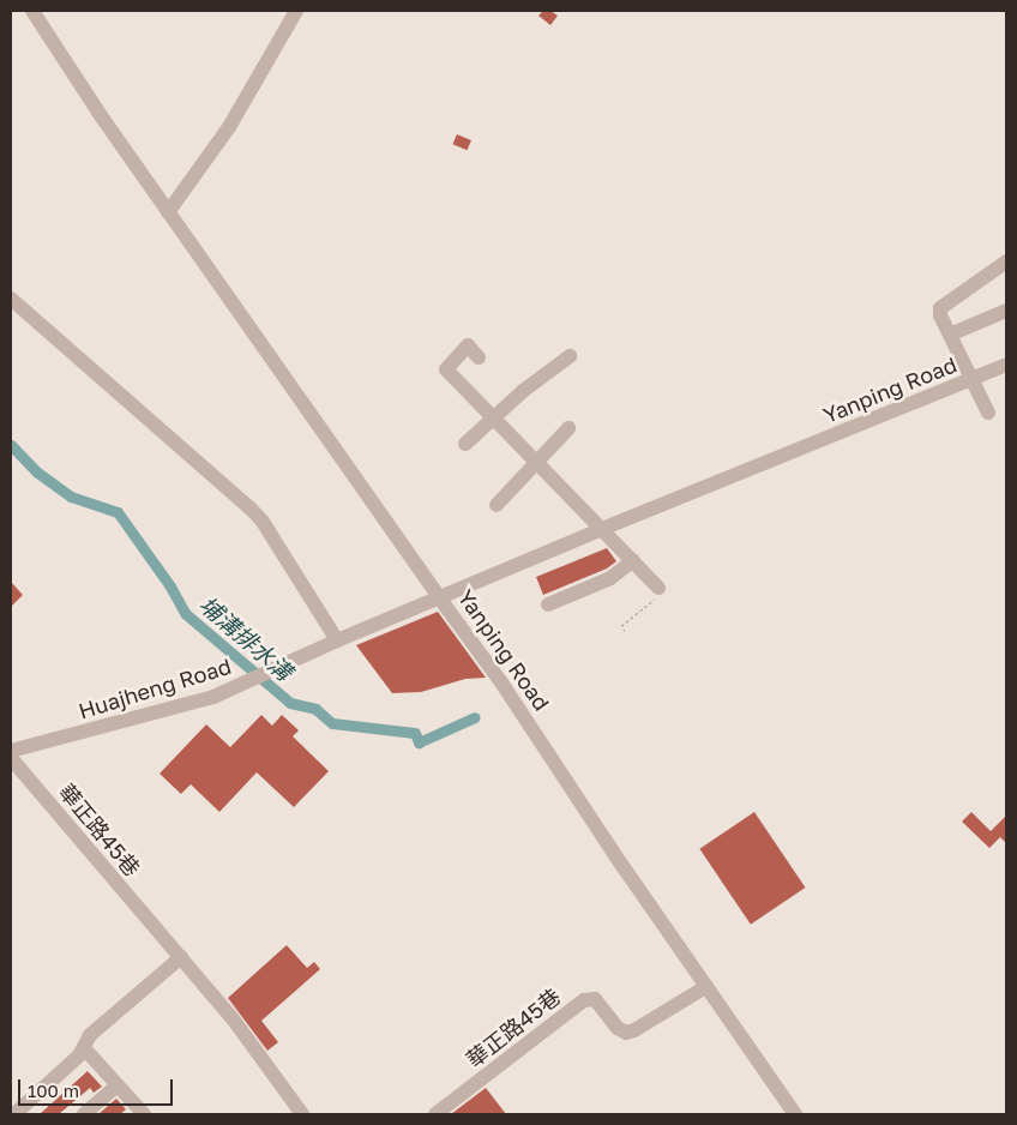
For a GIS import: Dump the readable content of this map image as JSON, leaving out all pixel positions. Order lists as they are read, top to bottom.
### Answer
{
  "streets": {
    "street": ["Yanping Road", "Huajheng Road", "華正路45巷"]
  },
  "crossings": [
    ["Yanping Road", "Huajheng Road"],
    ["Yanping Road", "華正路45巷"]
  ],
  "water": ["埔溝排水溝"],
  "scale_bar": "100 m"
}
